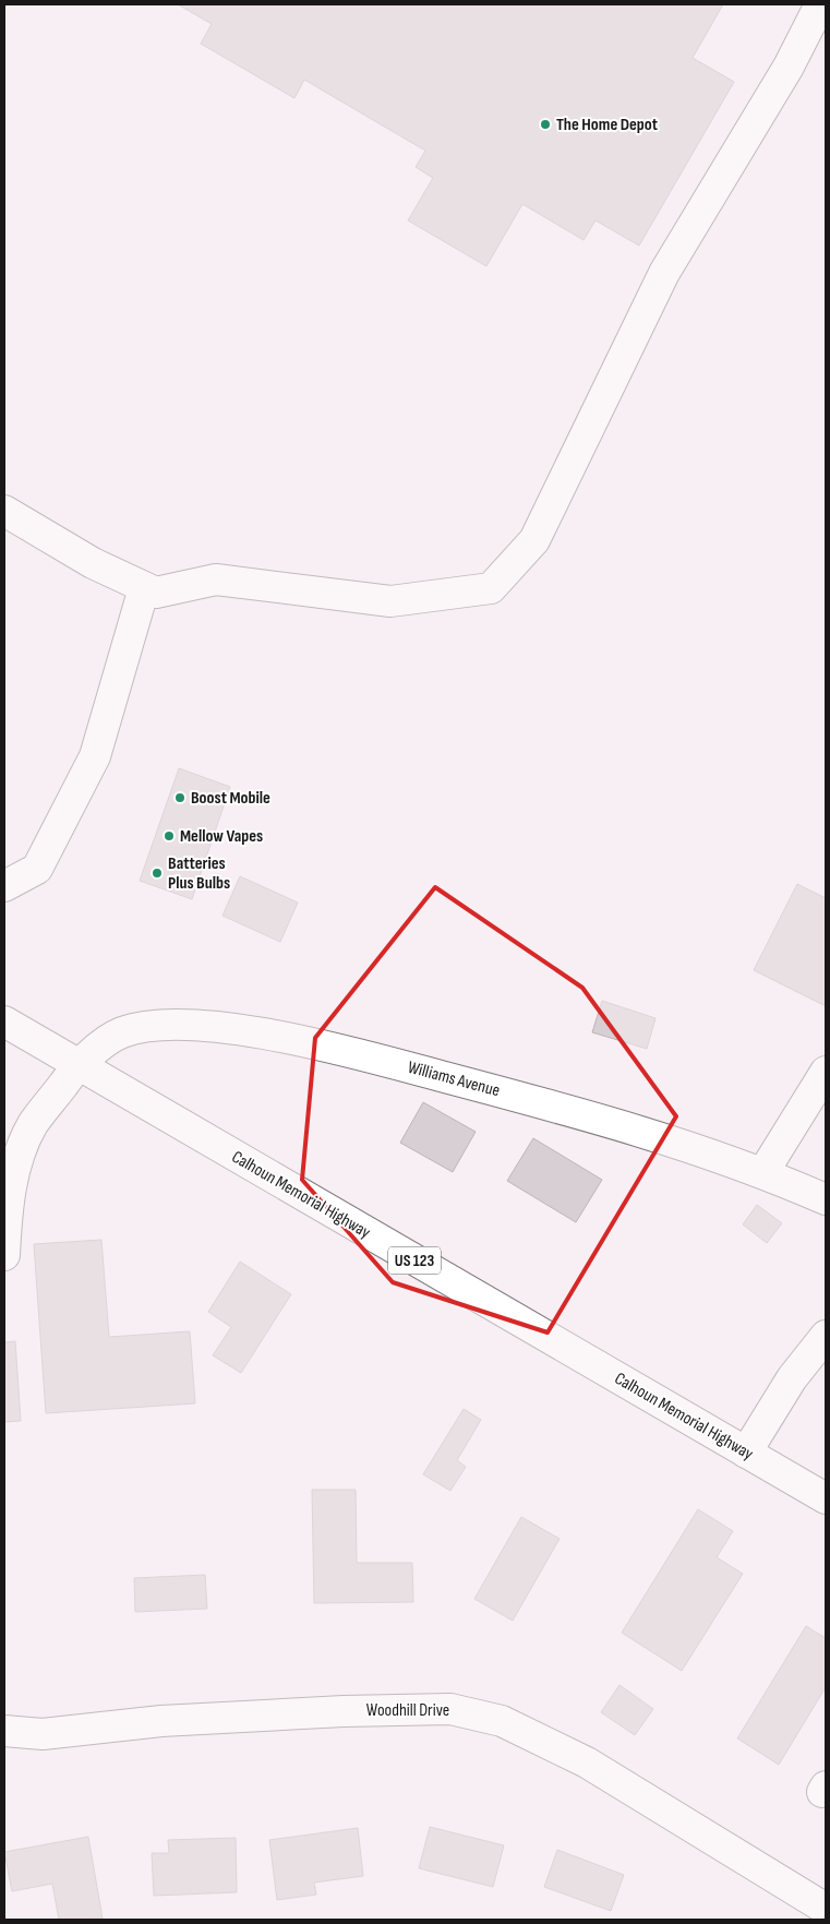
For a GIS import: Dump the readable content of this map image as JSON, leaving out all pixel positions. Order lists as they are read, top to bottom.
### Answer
{
  "streets": {
    "main road": [
      "Williams Avenue",
      "Calhoun Memorial Highway",
      "US 123",
      "Woodhill Drive"
    ]
  },
  "crossings": [
    ["Williams Avenue", "Calhoun Memorial Highway"]
  ],
  "places": [
    "The Home Depot",
    "Boost Mobile",
    "Mellow Vapes",
    "Batteries Plus Bulbs"
  ]
}
